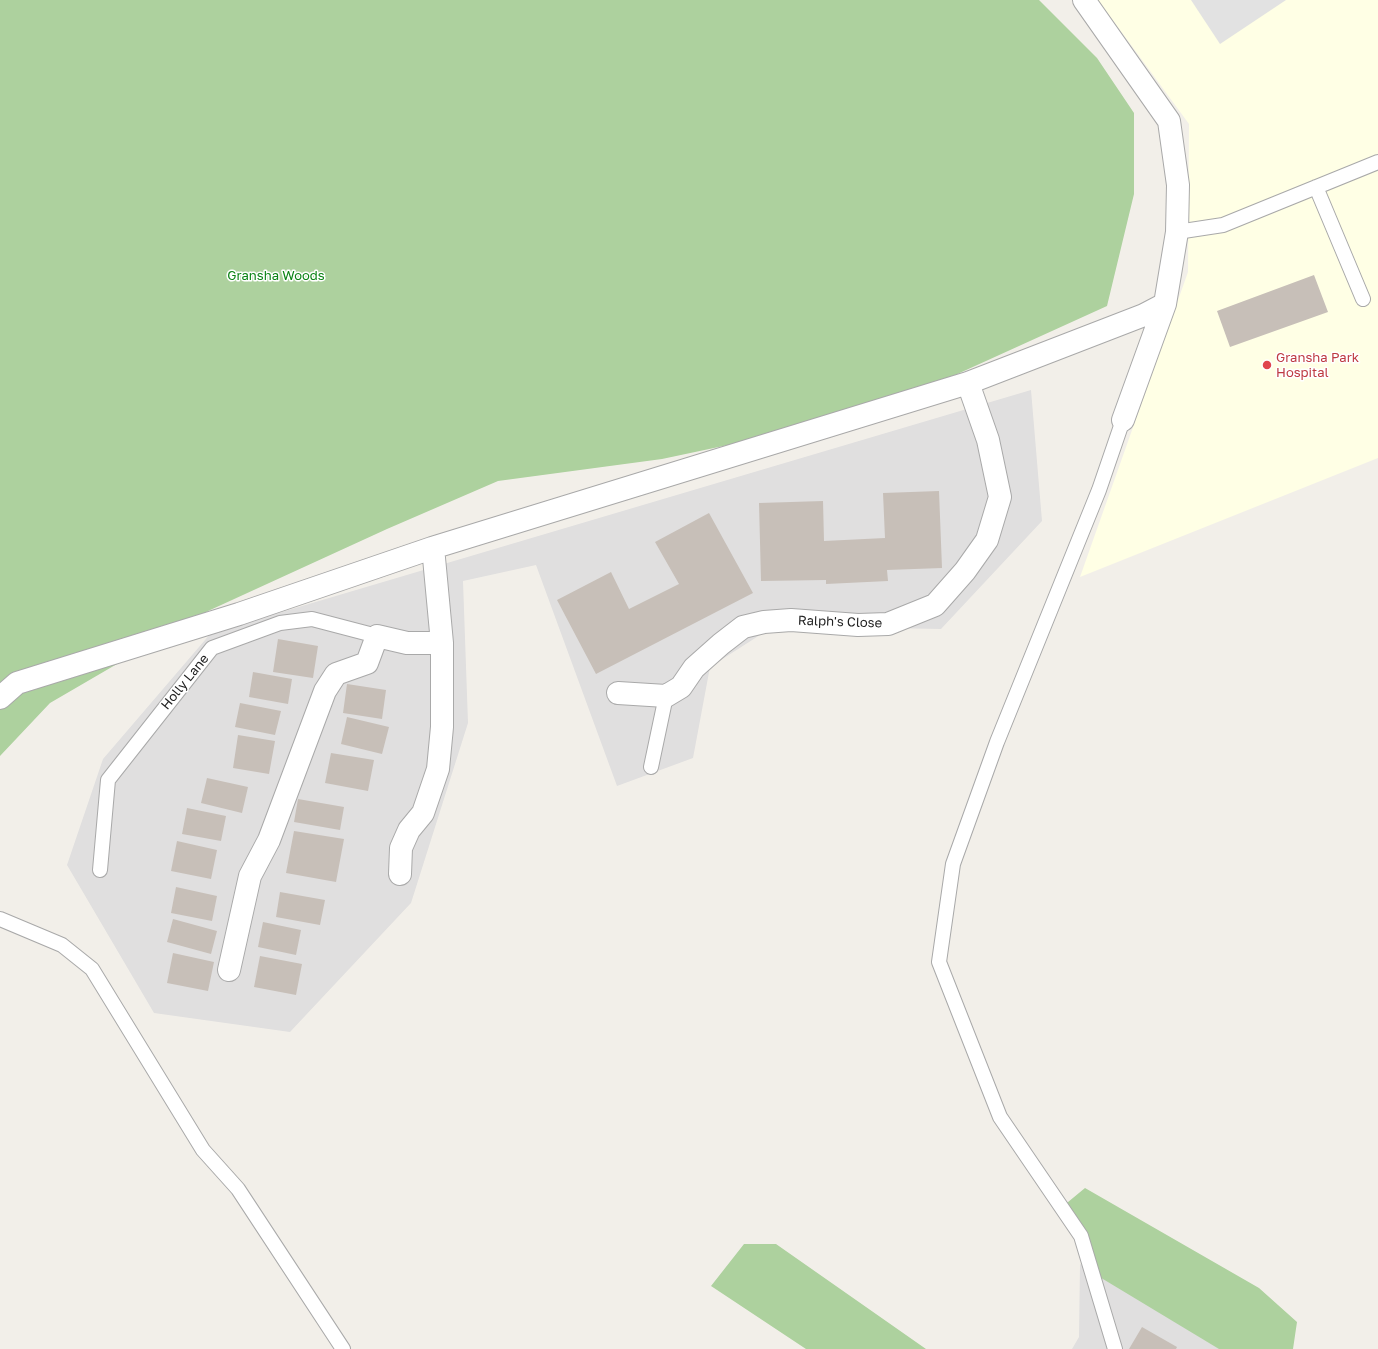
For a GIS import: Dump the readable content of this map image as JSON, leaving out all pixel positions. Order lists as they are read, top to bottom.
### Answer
{
  "streets": {
    "street": ["Ralph's Close", "Holly Lane"]
  },
  "parks": ["Gransha Woods"],
  "places": ["Gransha Park Hospital"]
}
